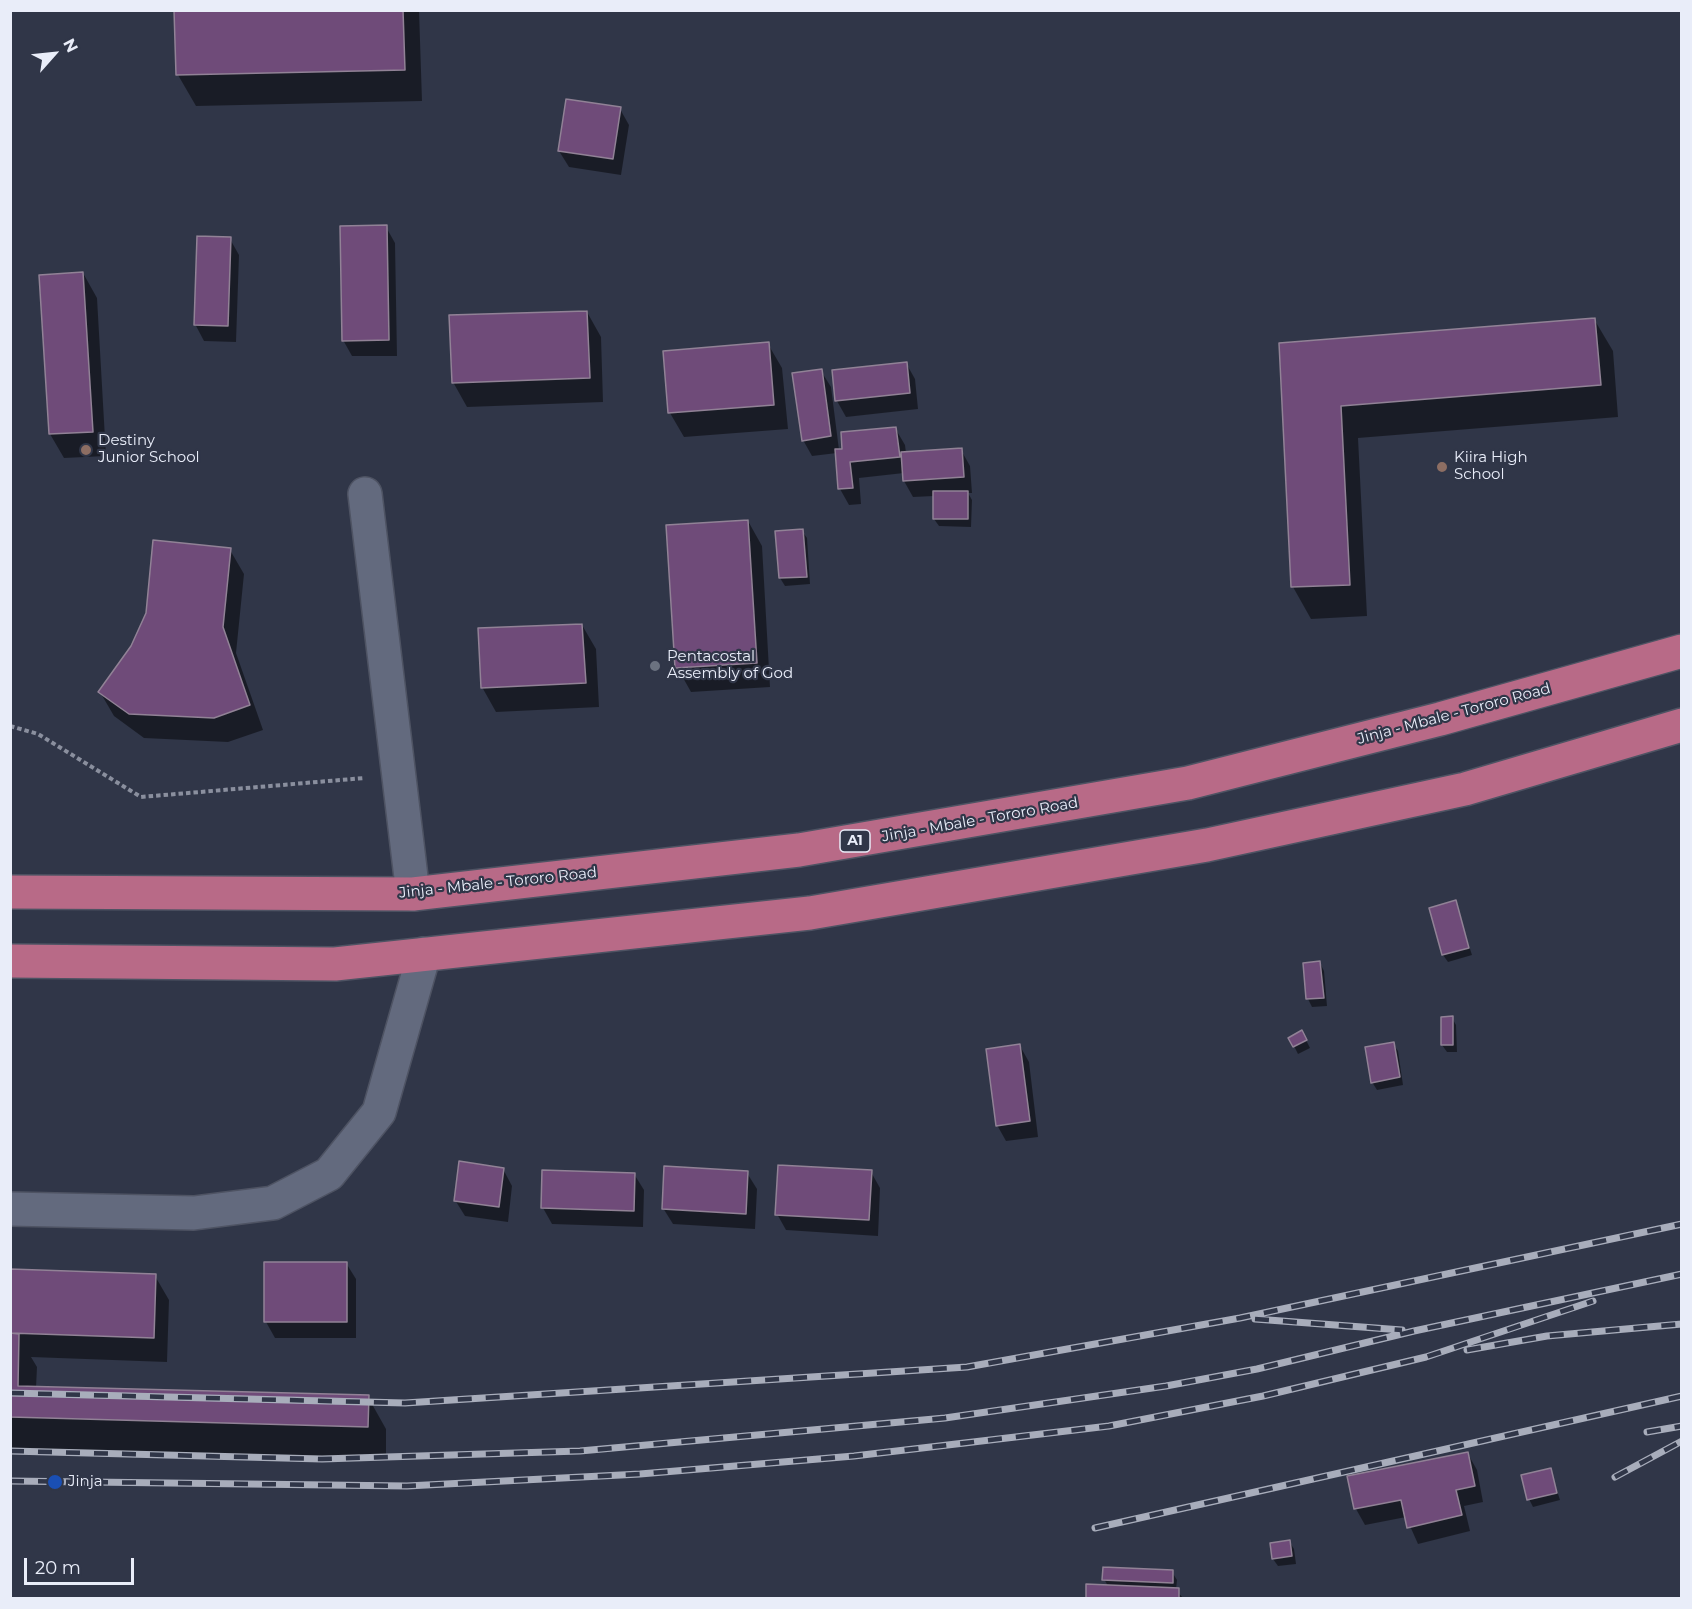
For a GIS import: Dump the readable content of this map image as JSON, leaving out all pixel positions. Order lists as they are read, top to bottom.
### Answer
{
  "streets": {
    "highway": ["Jinja - Mbale - Tororo Road", "A1"]
  },
  "places": [
    "Destiny Junior School",
    "Kiira High School",
    "Pentacostal Assembly of God",
    "Jinja"
  ],
  "scale_bar": "20 m",
  "north": "top right"
}
